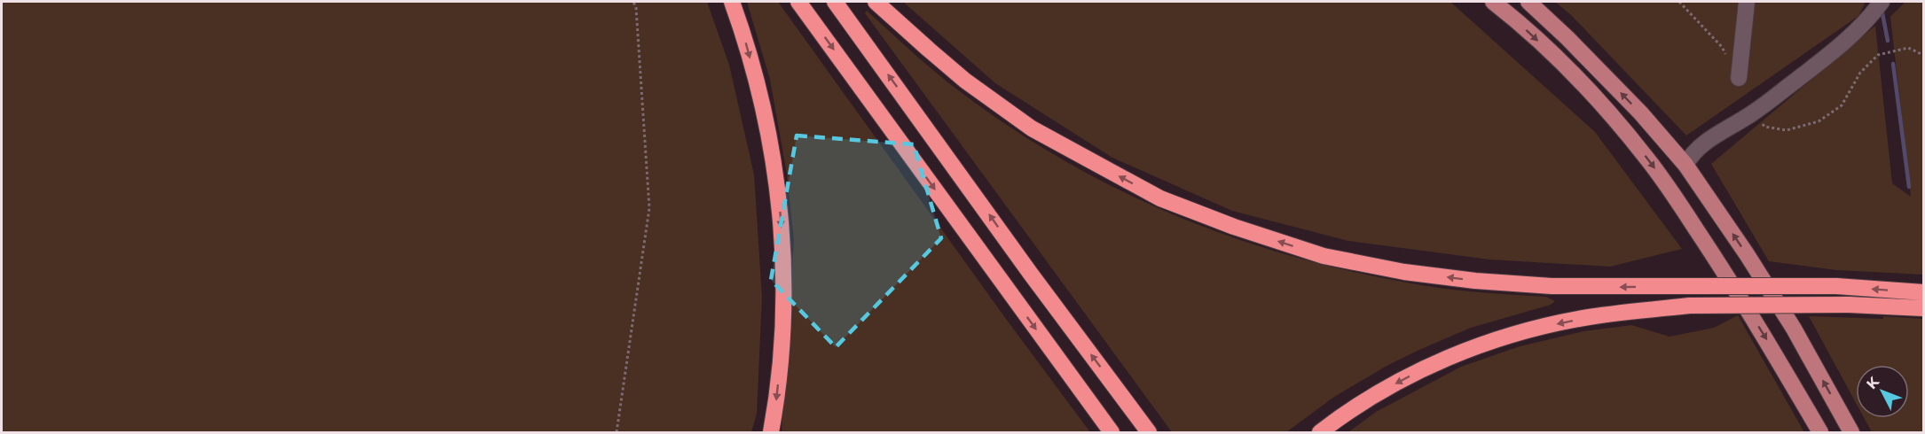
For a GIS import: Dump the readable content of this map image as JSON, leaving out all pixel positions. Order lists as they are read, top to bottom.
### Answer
{
  "north": "top left"
}
